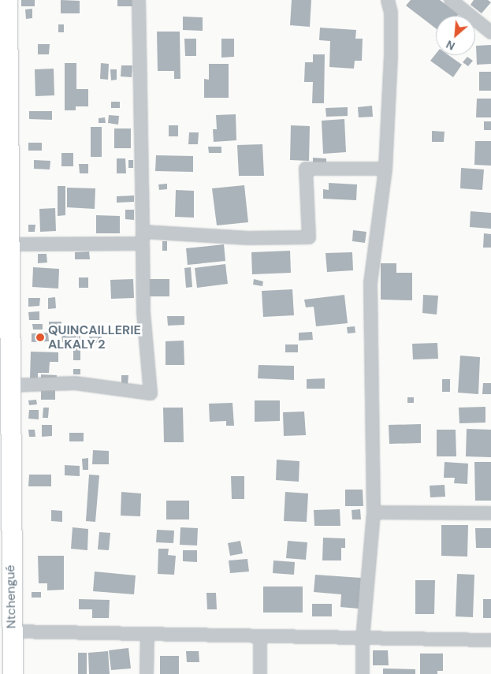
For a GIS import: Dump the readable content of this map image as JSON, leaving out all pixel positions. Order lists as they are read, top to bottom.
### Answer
{
  "streets": {
    "main road": ["Ntchengué"]
  },
  "places": ["QUINCAILLERIE ALKALY 2"],
  "north": "bottom left"
}
